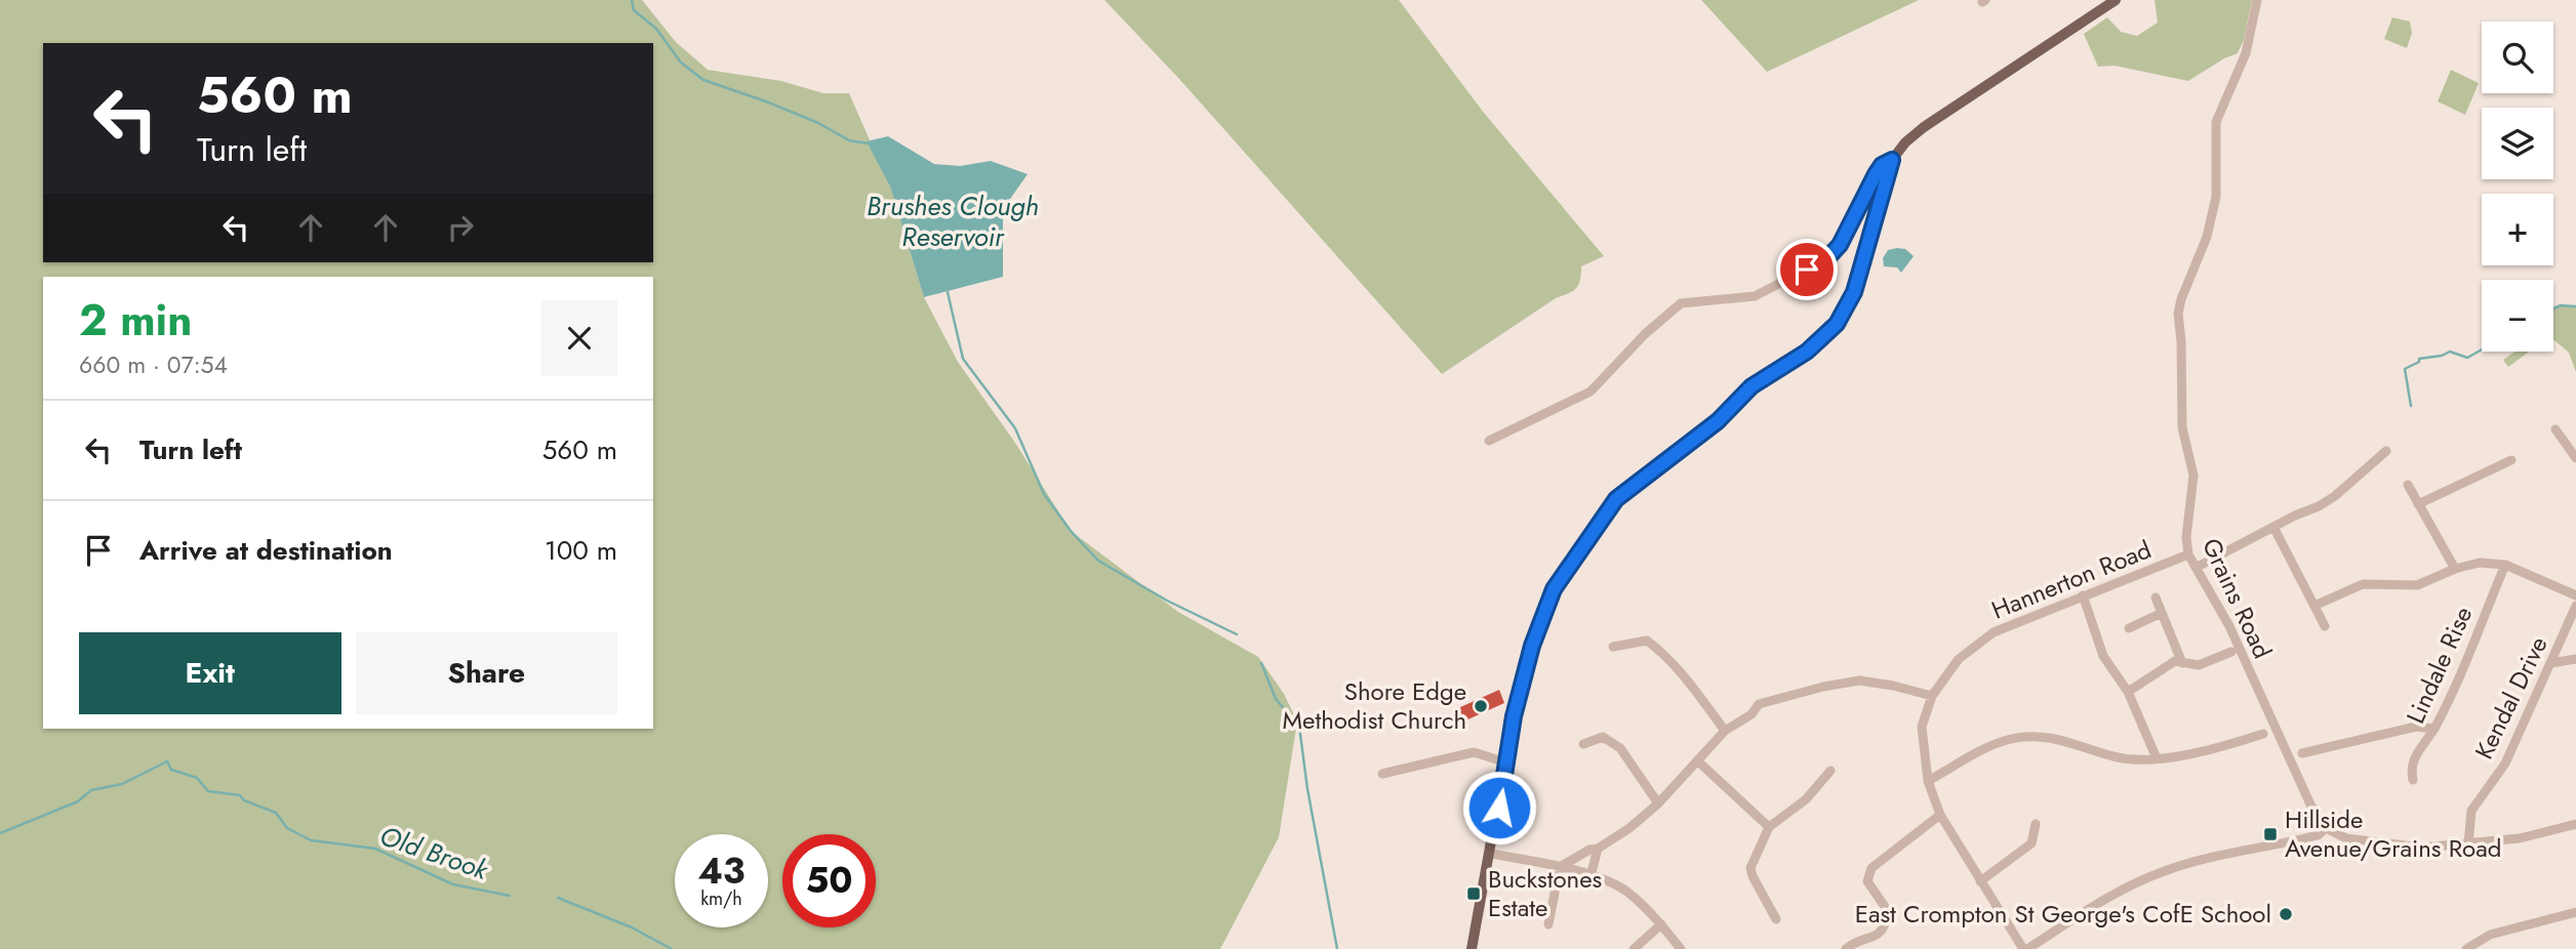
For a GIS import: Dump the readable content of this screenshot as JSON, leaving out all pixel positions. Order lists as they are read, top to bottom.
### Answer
{
  "streets": {
    "street": [
      "Hannerton Road",
      "Grains Road",
      "Lindale Rise",
      "Kendal Drive"
    ]
  },
  "crossings": [
    ["Hannerton Road", "Grains Road"]
  ],
  "water": ["Brushes Clough Reservoir", "Old Brook"],
  "places": {
    "other": ["Shore Edge Methodist Church", "East Crompton St George's CofE School"],
    "transit": ["Hillside Avenue/Grains Road", "Buckstones Estate"]
  },
  "page": {
    "map_buttons": ["+", "−"],
    "turn": ["560 m", "Turn left"],
    "heading": ["2 min", "660 m · 07:54"],
    "list": [
      {
        "name": "Turn left",
        "value": "560 m"
      },
      {
        "name": "Arrive at destination",
        "value": "100 m"
      }
    ],
    "buttons": ["Exit", "Share"],
    "speed": "43 km/h",
    "limit": "50"
  }
}
